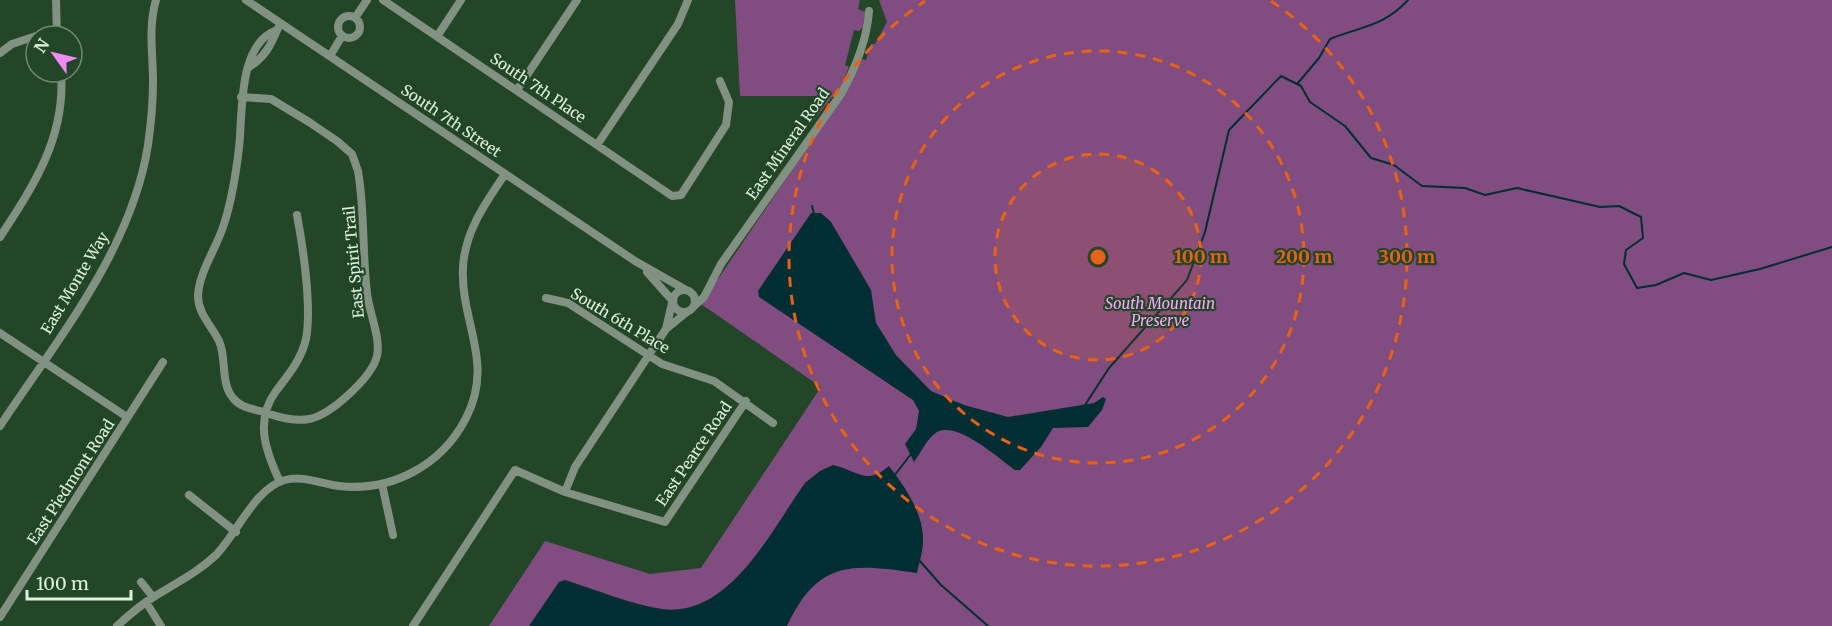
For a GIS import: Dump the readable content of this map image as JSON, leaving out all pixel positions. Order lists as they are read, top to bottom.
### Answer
{
  "streets": {
    "street": [
      "South 7th Place",
      "South 7th Street",
      "East Mineral Road",
      "East Spirit Trail",
      "East Monte Way",
      "South 6th Place",
      "East Pearce Road",
      "East Piedmont Road"
    ]
  },
  "crossings": [
    ["South 7th Street", "East Mineral Road"],
    ["East Mineral Road", "South 6th Place"],
    ["East Mineral Road", "East Pearce Road"],
    ["South 6th Place", "East Pearce Road"]
  ],
  "parks": ["South Mountain Preserve"],
  "scale_bar": "100 m",
  "north": "top left",
  "rings": ["100 m", "200 m", "300 m"]
}
